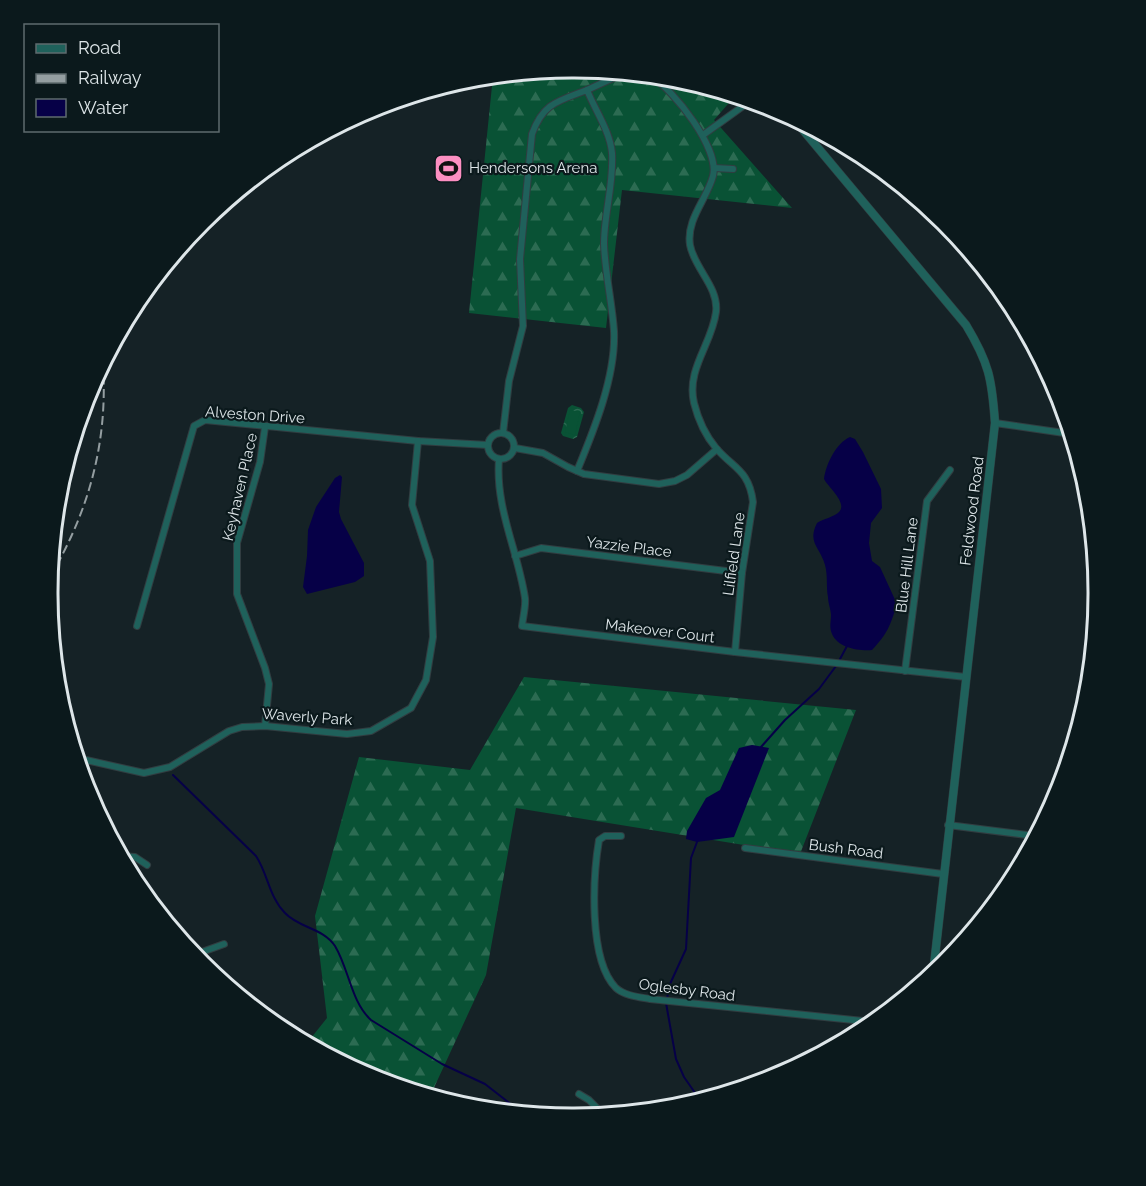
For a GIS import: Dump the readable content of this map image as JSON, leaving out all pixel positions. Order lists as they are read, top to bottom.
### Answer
{
  "streets": {
    "street": [
      "Alveston Drive",
      "Keyhaven Place",
      "Feldwood Road",
      "Yazzie Place",
      "Lilfield Lane",
      "Blue Hill Lane",
      "Makeover Court",
      "Waverly Park",
      "Bush Road",
      "Oglesby Road"
    ]
  },
  "crossings": [
    ["Alveston Drive", "Keyhaven Place"],
    ["Alveston Drive", "Makeover Court"],
    ["Alveston Drive", "Waverly Park"],
    ["Keyhaven Place", "Waverly Park"],
    ["Feldwood Road", "Makeover Court"],
    ["Feldwood Road", "Bush Road"],
    ["Yazzie Place", "Lilfield Lane"],
    ["Yazzie Place", "Makeover Court"],
    ["Lilfield Lane", "Makeover Court"],
    ["Blue Hill Lane", "Makeover Court"]
  ],
  "places": {
    "sports": ["Hendersons Arena"]
  },
  "legend": ["Road", "Railway", "Water"]
}
